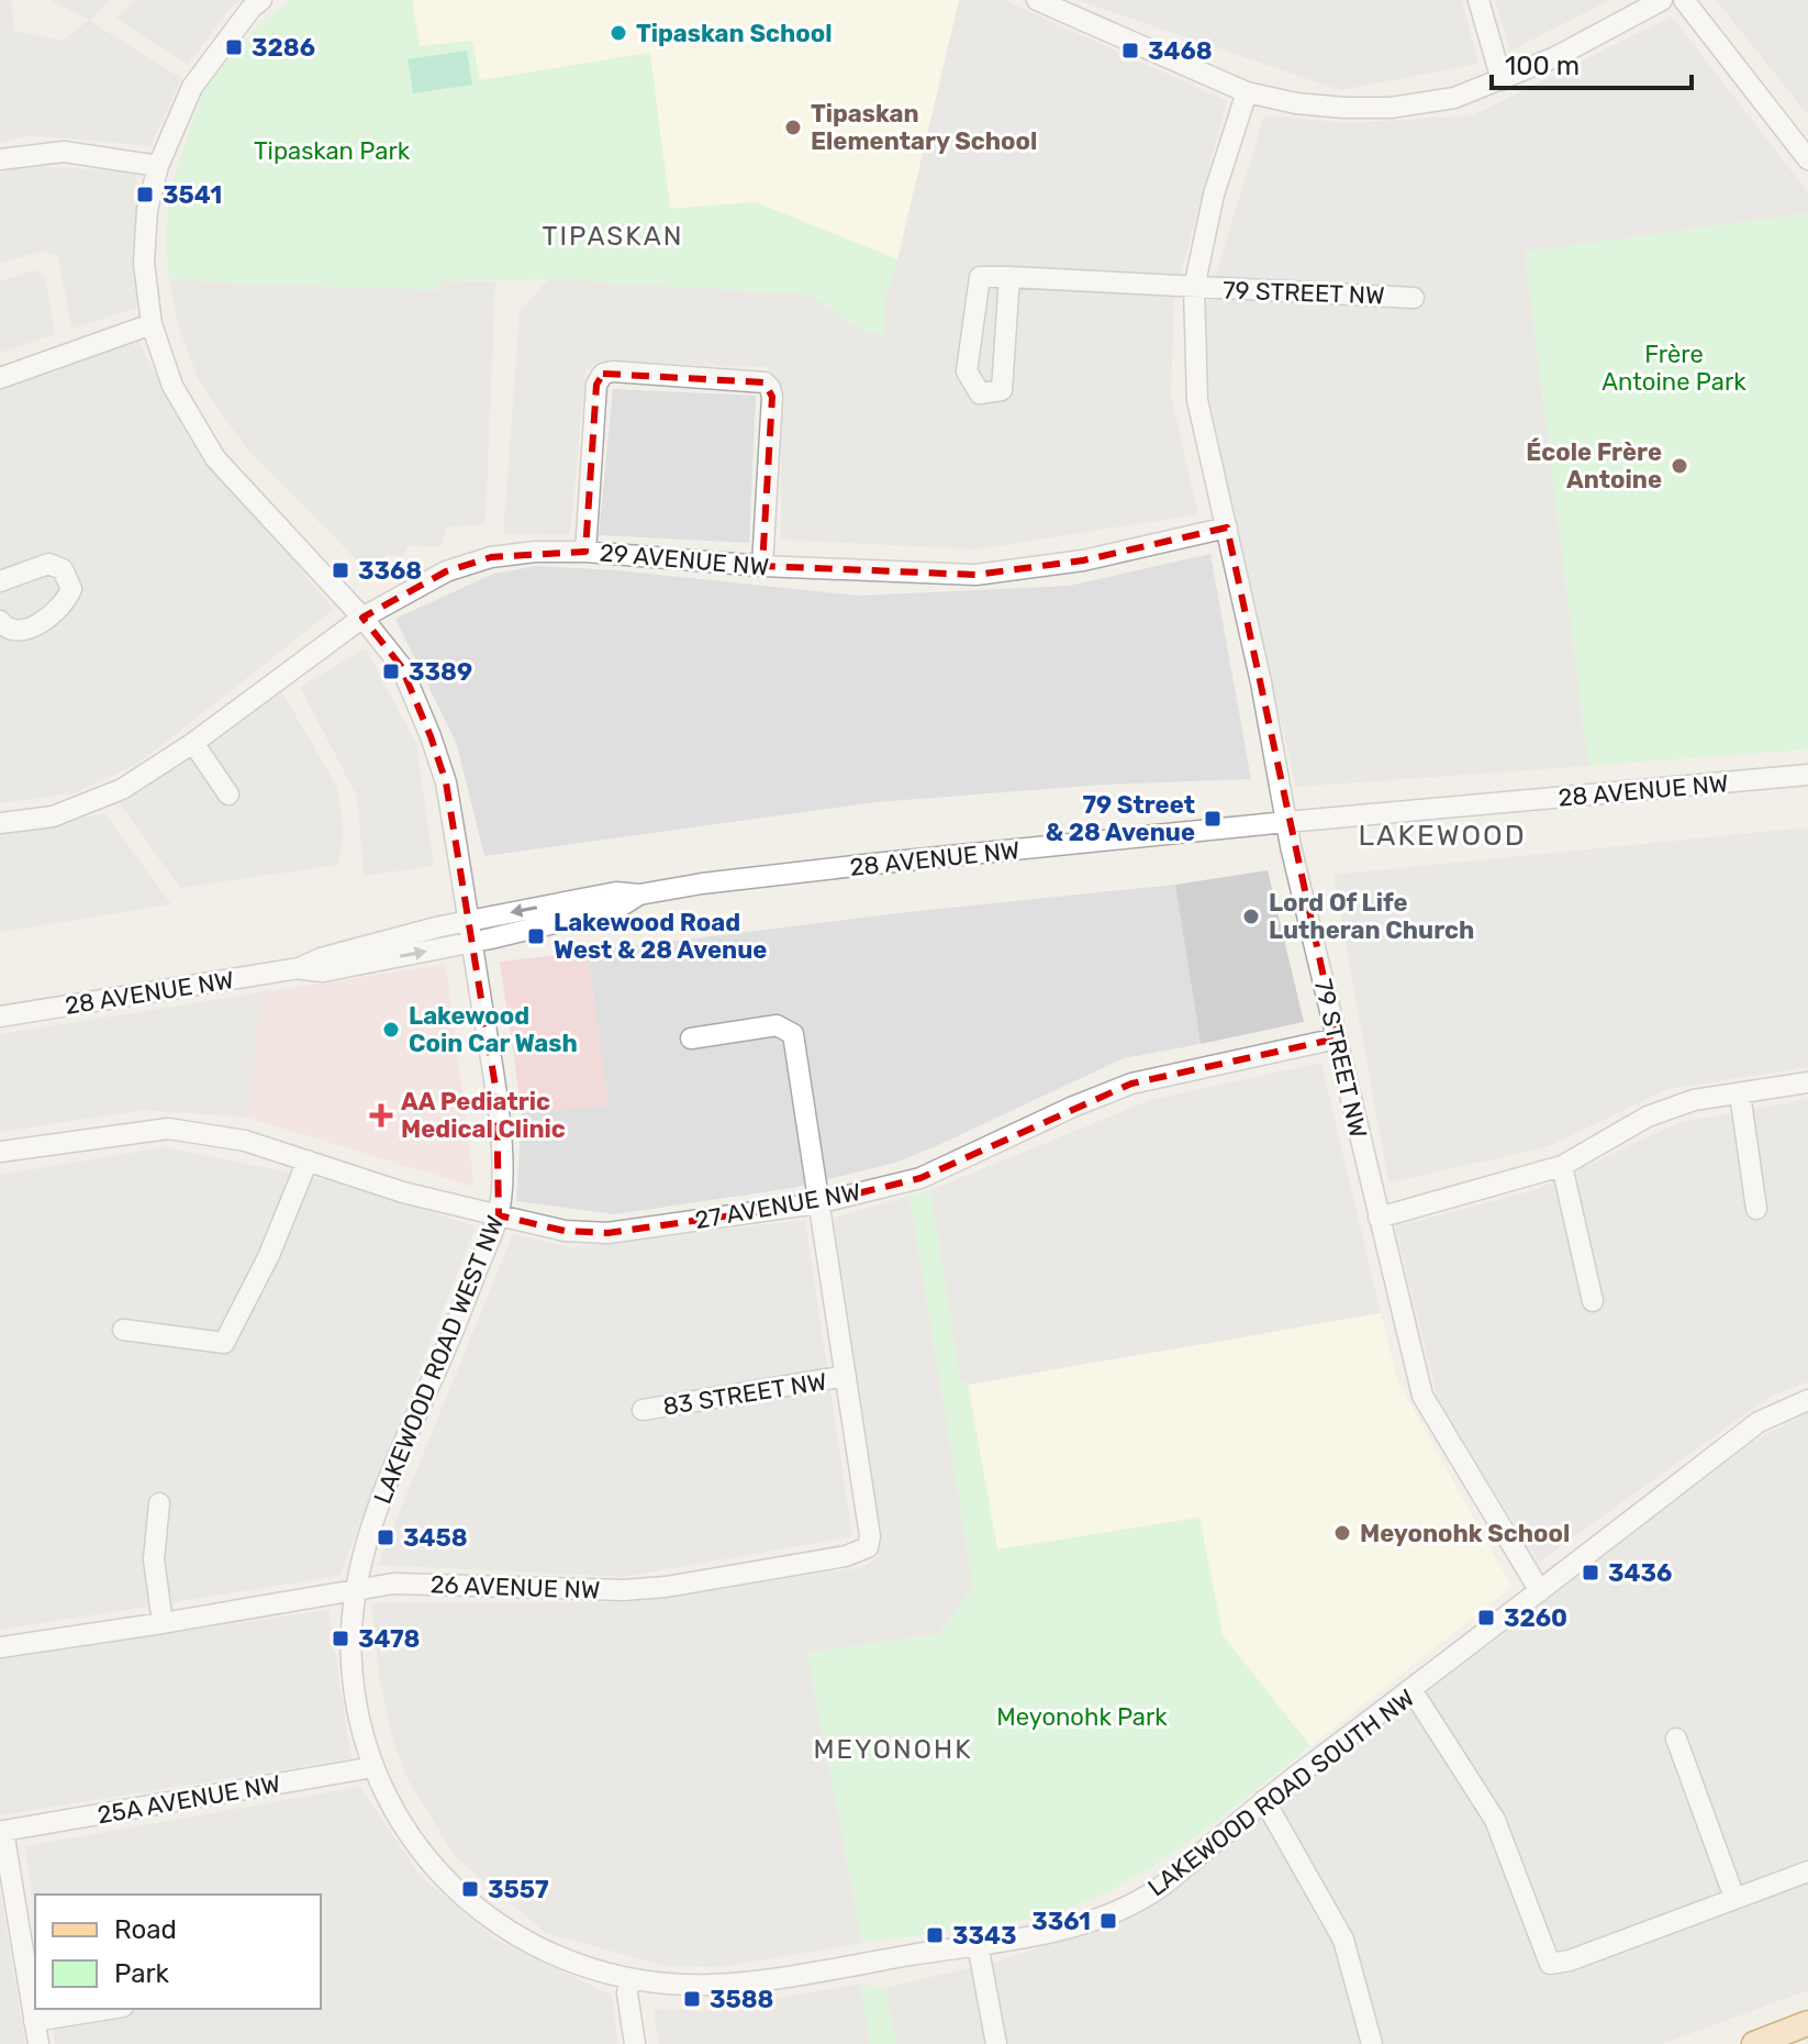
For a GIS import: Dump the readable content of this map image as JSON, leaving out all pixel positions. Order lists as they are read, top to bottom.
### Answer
{
  "streets": {
    "street": [
      "79 STREET NW",
      "29 AVENUE NW",
      "28 AVENUE NW",
      "27 AVENUE NW",
      "LAKEWOOD ROAD WEST NW",
      "83 STREET NW",
      "26 AVENUE NW",
      "LAKEWOOD ROAD SOUTH NW",
      "25A AVENUE NW"
    ]
  },
  "crossings": [
    ["79 STREET NW", "29 AVENUE NW"],
    ["79 STREET NW", "28 AVENUE NW"],
    ["79 STREET NW", "27 AVENUE NW"],
    ["79 STREET NW", "LAKEWOOD ROAD SOUTH NW"],
    ["29 AVENUE NW", "LAKEWOOD ROAD WEST NW"],
    ["28 AVENUE NW", "LAKEWOOD ROAD WEST NW"],
    ["27 AVENUE NW", "LAKEWOOD ROAD WEST NW"],
    ["27 AVENUE NW", "83 STREET NW"],
    ["LAKEWOOD ROAD WEST NW", "26 AVENUE NW"],
    ["LAKEWOOD ROAD WEST NW", "LAKEWOOD ROAD SOUTH NW"],
    ["LAKEWOOD ROAD WEST NW", "25A AVENUE NW"],
    ["83 STREET NW", "26 AVENUE NW"]
  ],
  "districts": ["TIPASKAN", "LAKEWOOD", "MEYONOHK"],
  "parks": ["Tipaskan Park", "Frère Antoine Park", "Meyonohk Park"],
  "places": {
    "other": [
      "Tipaskan School",
      "Tipaskan Elementary School",
      "École Frère Antoine",
      "Lord Of Life Lutheran Church",
      "Lakewood Coin Car Wash",
      "Meyonohk School"
    ],
    "transit": [
      "3286",
      "3468",
      "3541",
      "3368",
      "3389",
      "79 Street & 28 Avenue",
      "Lakewood Road West & 28 Avenue",
      "3458",
      "3436",
      "3260",
      "3478",
      "3557",
      "3361",
      "3343",
      "3588"
    ],
    "health": ["AA Pediatric Medical Clinic"]
  },
  "legend": ["Road", "Park"],
  "scale_bar": "100 m"
}
